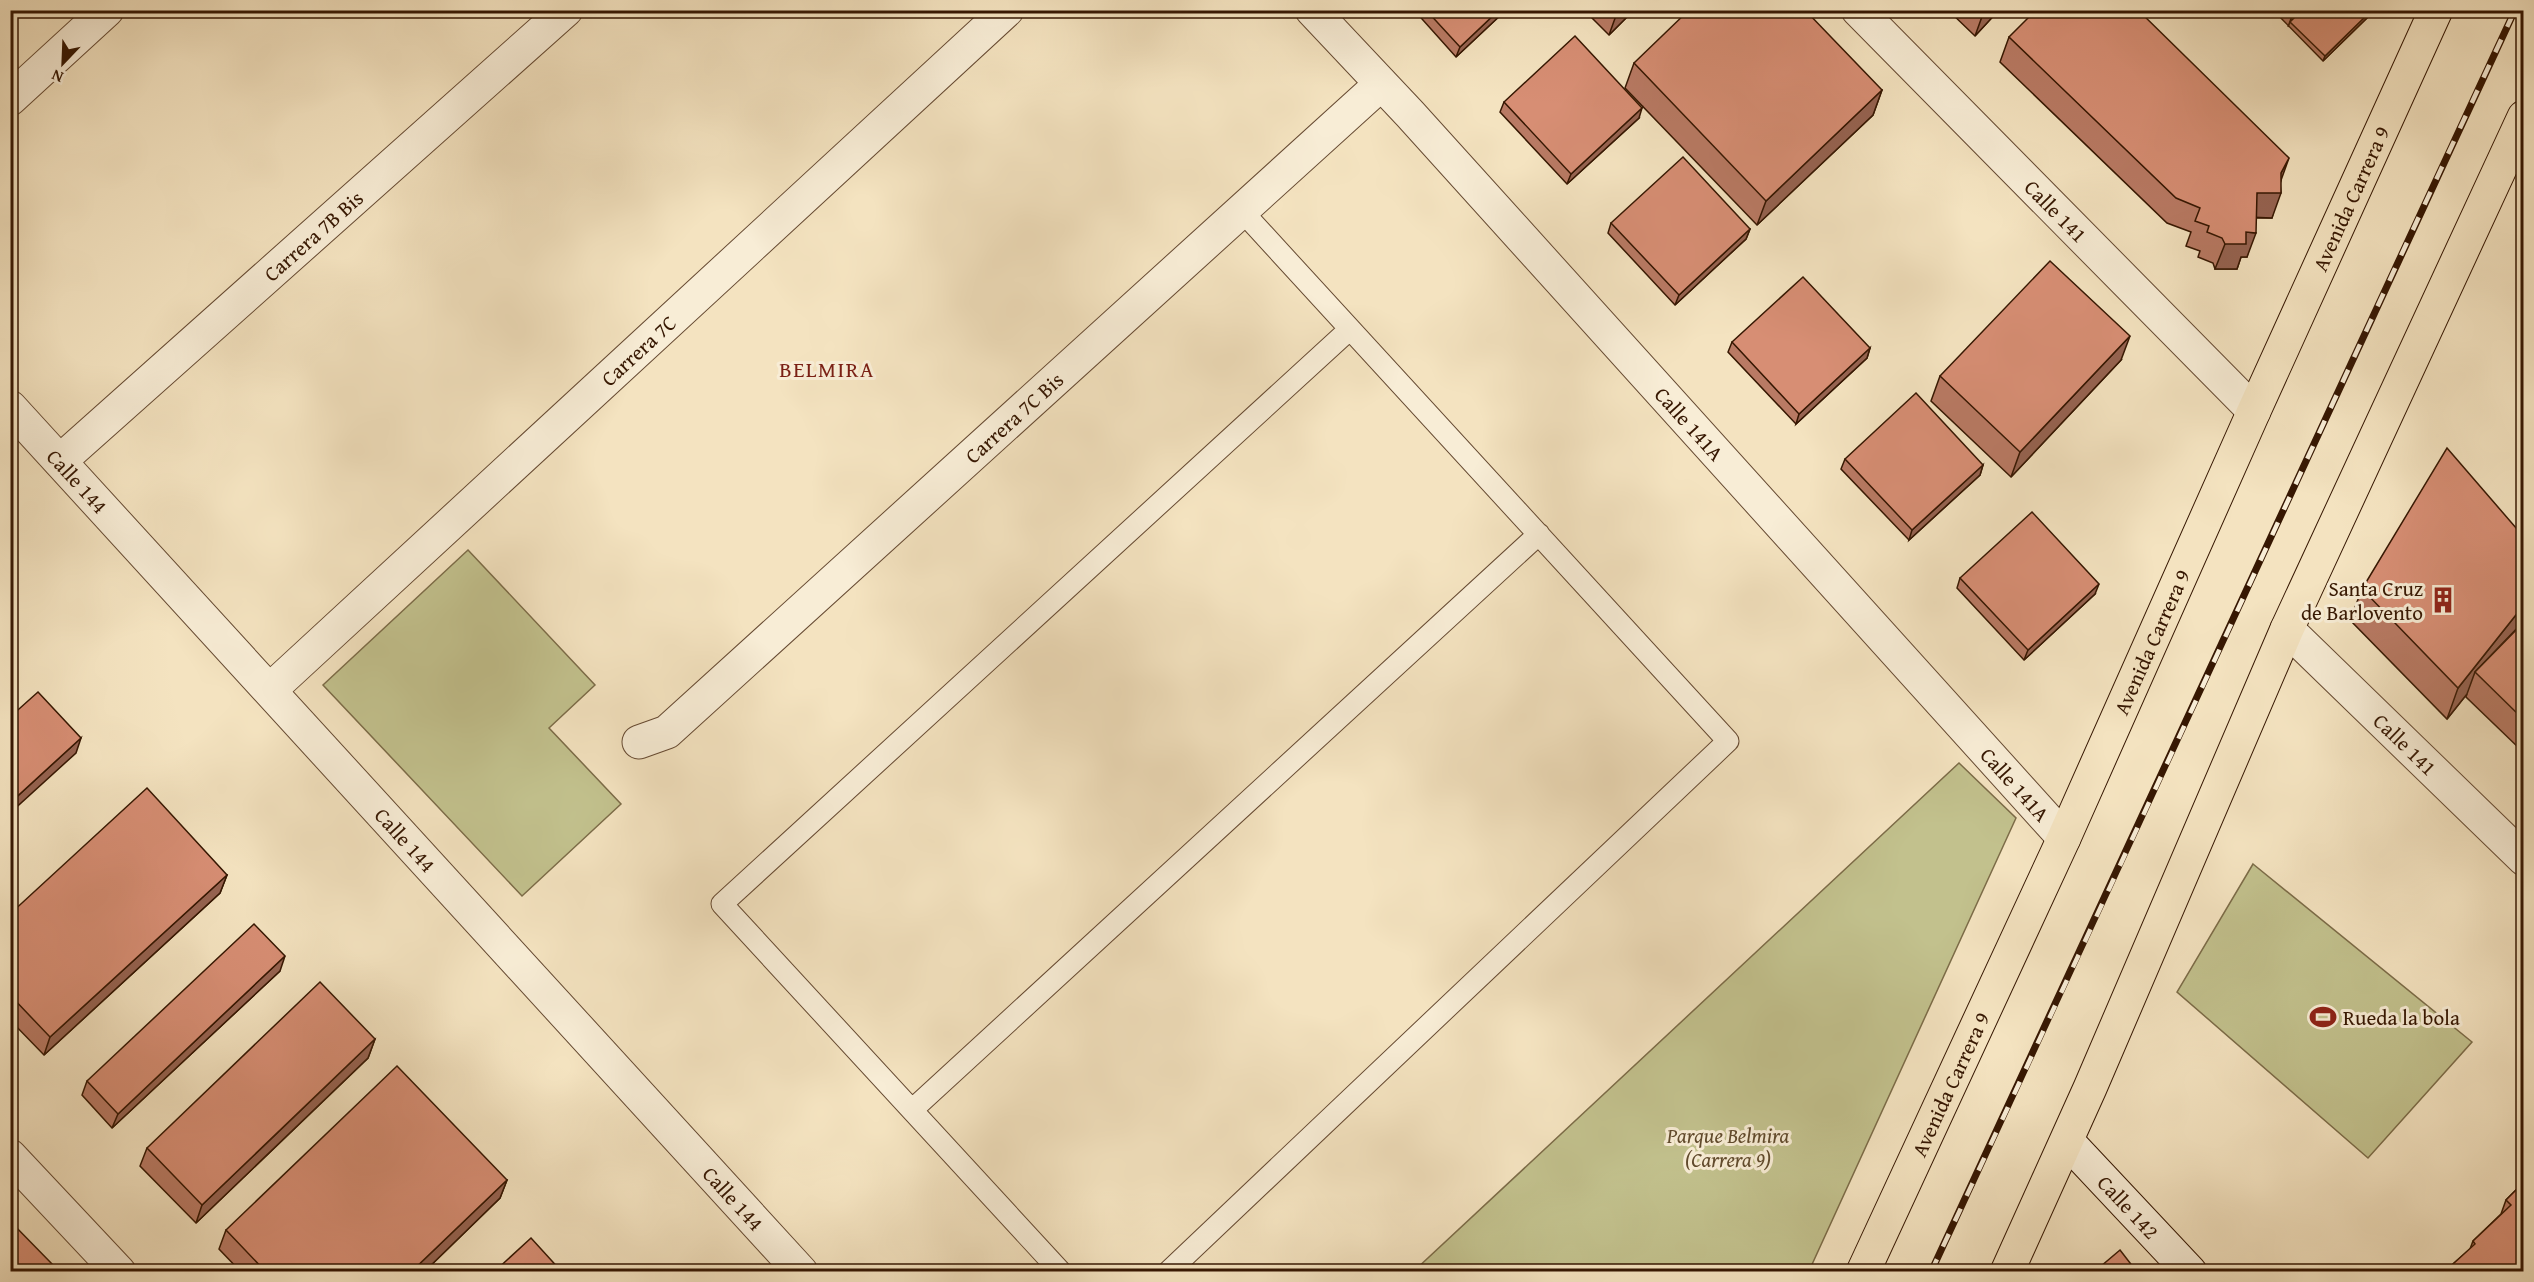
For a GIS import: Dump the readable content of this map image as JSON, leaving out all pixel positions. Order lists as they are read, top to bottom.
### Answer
{
  "streets": {
    "main road": ["Avenida Carrera 9"],
    "street": [
      "Calle 141",
      "Carrera 7B Bis",
      "Carrera 7C",
      "Carrera 7C Bis",
      "Calle 141A",
      "Calle 144",
      "Calle 142"
    ]
  },
  "crossings": [
    ["Avenida Carrera 9", "Calle 141"],
    ["Avenida Carrera 9", "Calle 141A"],
    ["Carrera 7B Bis", "Calle 144"],
    ["Carrera 7C", "Calle 144"],
    ["Carrera 7C Bis", "Calle 141A"]
  ],
  "districts": ["BELMIRA"],
  "parks": ["Parque Belmira (Carrera 9)"],
  "places": {
    "building": ["Santa Cruz de Barlovento"],
    "sports": ["Rueda la bola"]
  },
  "north": "bottom left"
}
